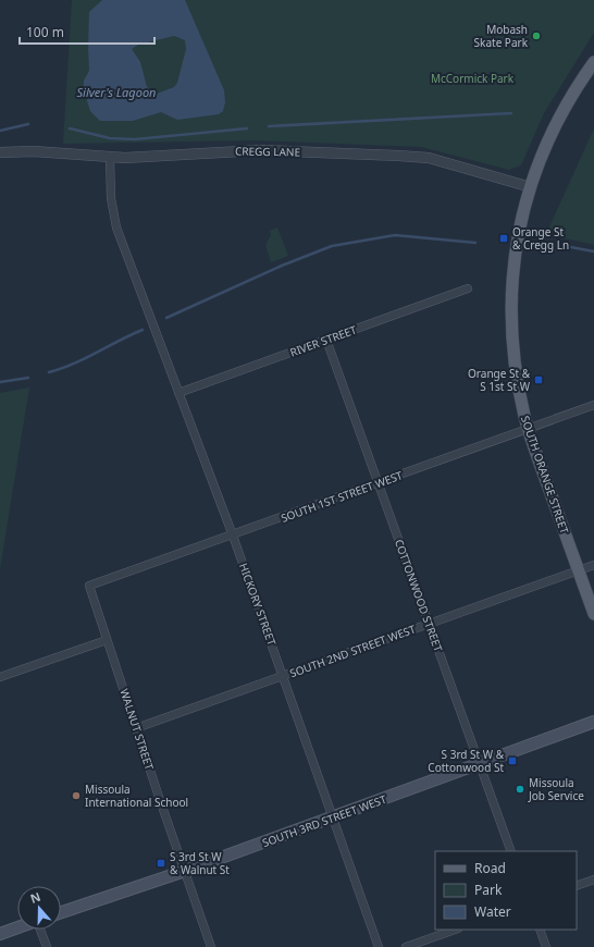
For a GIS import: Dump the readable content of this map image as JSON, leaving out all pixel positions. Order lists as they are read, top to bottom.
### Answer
{
  "streets": {
    "main road": ["SOUTH ORANGE STREET", "SOUTH 3RD STREET WEST"],
    "street": [
      "CREGG LANE",
      "RIVER STREET",
      "SOUTH 1ST STREET WEST",
      "COTTONWOOD STREET",
      "HICKORY STREET",
      "SOUTH 2ND STREET WEST",
      "WALNUT STREET"
    ]
  },
  "crossings": [
    ["CREGG LANE", "SOUTH ORANGE STREET"],
    ["CREGG LANE", "HICKORY STREET"],
    ["RIVER STREET", "COTTONWOOD STREET"],
    ["RIVER STREET", "HICKORY STREET"],
    ["SOUTH ORANGE STREET", "SOUTH 1ST STREET WEST"],
    ["SOUTH ORANGE STREET", "SOUTH 2ND STREET WEST"],
    ["SOUTH 1ST STREET WEST", "COTTONWOOD STREET"],
    ["SOUTH 1ST STREET WEST", "HICKORY STREET"],
    ["SOUTH 1ST STREET WEST", "WALNUT STREET"],
    ["COTTONWOOD STREET", "SOUTH 2ND STREET WEST"],
    ["COTTONWOOD STREET", "SOUTH 3RD STREET WEST"],
    ["HICKORY STREET", "SOUTH 2ND STREET WEST"],
    ["HICKORY STREET", "SOUTH 3RD STREET WEST"],
    ["SOUTH 2ND STREET WEST", "WALNUT STREET"],
    ["WALNUT STREET", "SOUTH 3RD STREET WEST"]
  ],
  "water": ["Silver's Lagoon"],
  "parks": ["McCormick Park"],
  "places": {
    "other": ["Mobash Skate Park", "Missoula Job Service", "Missoula International School"],
    "transit": [
      "Orange St & Cregg Ln",
      "Orange St & S 1st St W",
      "S 3rd St W & Cottonwood St",
      "S 3rd St W & Walnut St"
    ]
  },
  "legend": ["Road", "Park", "Water"],
  "scale_bar": "100 m",
  "north": "top"
}
